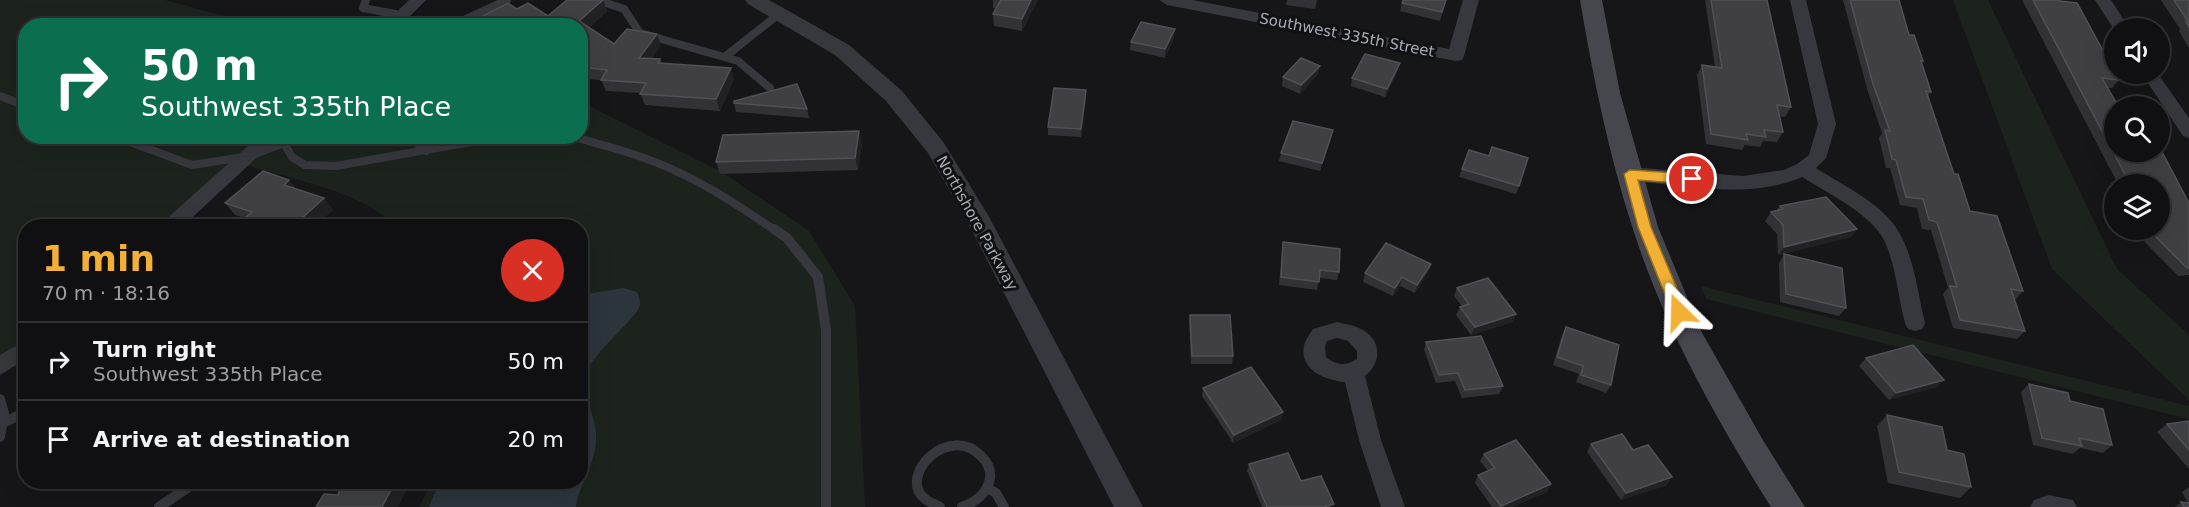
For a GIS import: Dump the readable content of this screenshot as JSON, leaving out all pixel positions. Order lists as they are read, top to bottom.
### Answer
{
  "streets": {
    "street": ["Southwest 335th Street", "Northshore Parkway"]
  },
  "page": {
    "turn": ["50 m", "Southwest 335th Place"],
    "heading": ["1 min", "70 m · 18:16"],
    "list": [
      {
        "name": "Turn right",
        "note": "Southwest 335th Place",
        "value": "50 m"
      },
      {
        "name": "Arrive at destination",
        "value": "20 m"
      }
    ]
  }
}
